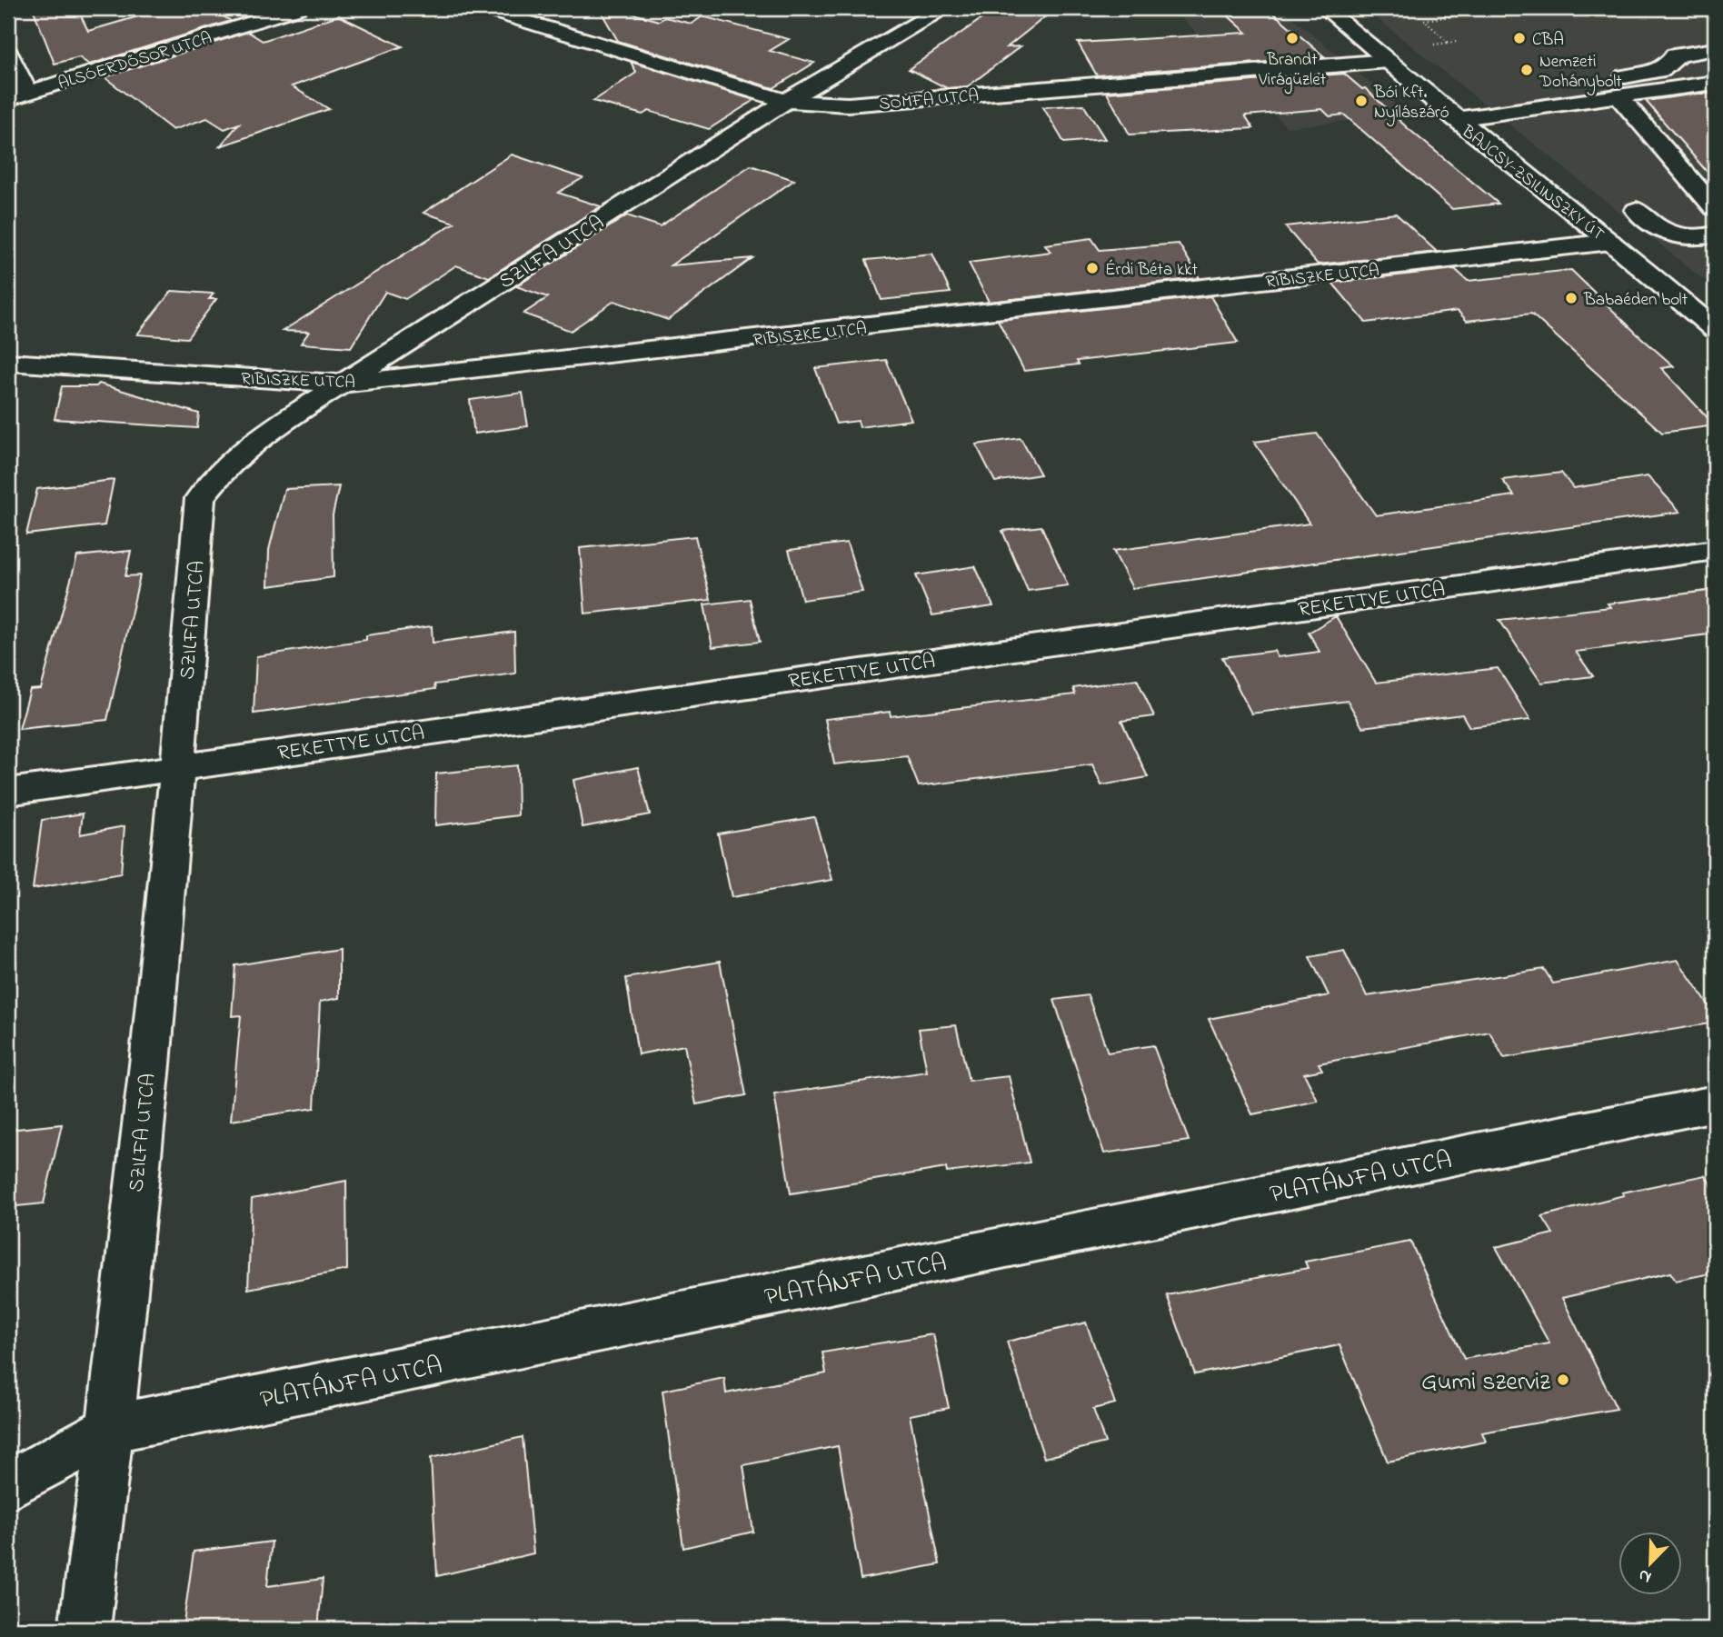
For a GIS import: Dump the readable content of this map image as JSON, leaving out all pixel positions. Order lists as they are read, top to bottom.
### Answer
{
  "streets": {
    "street": [
      "ALSÓERDŐSOR UTCA",
      "SOMFA UTCA",
      "BAJCSY-ZSILINSZKY ÚT",
      "SZILFA UTCA",
      "RIBISZKE UTCA",
      "REKETTYE UTCA",
      "PLATÁNFA UTCA"
    ]
  },
  "crossings": [
    ["SOMFA UTCA", "BAJCSY-ZSILINSZKY ÚT"],
    ["SOMFA UTCA", "SZILFA UTCA"],
    ["BAJCSY-ZSILINSZKY ÚT", "RIBISZKE UTCA"],
    ["SZILFA UTCA", "RIBISZKE UTCA"],
    ["SZILFA UTCA", "REKETTYE UTCA"],
    ["SZILFA UTCA", "PLATÁNFA UTCA"]
  ],
  "places": [
    "Brandt Virágüzlet",
    "CBA",
    "Nemzeti Dohánybolt",
    "Bói Kft. Nyílászáró",
    "Érdi Béta kkt",
    "Babaéden bolt",
    "Gumi szerviz"
  ],
  "north": "bottom left"
}
